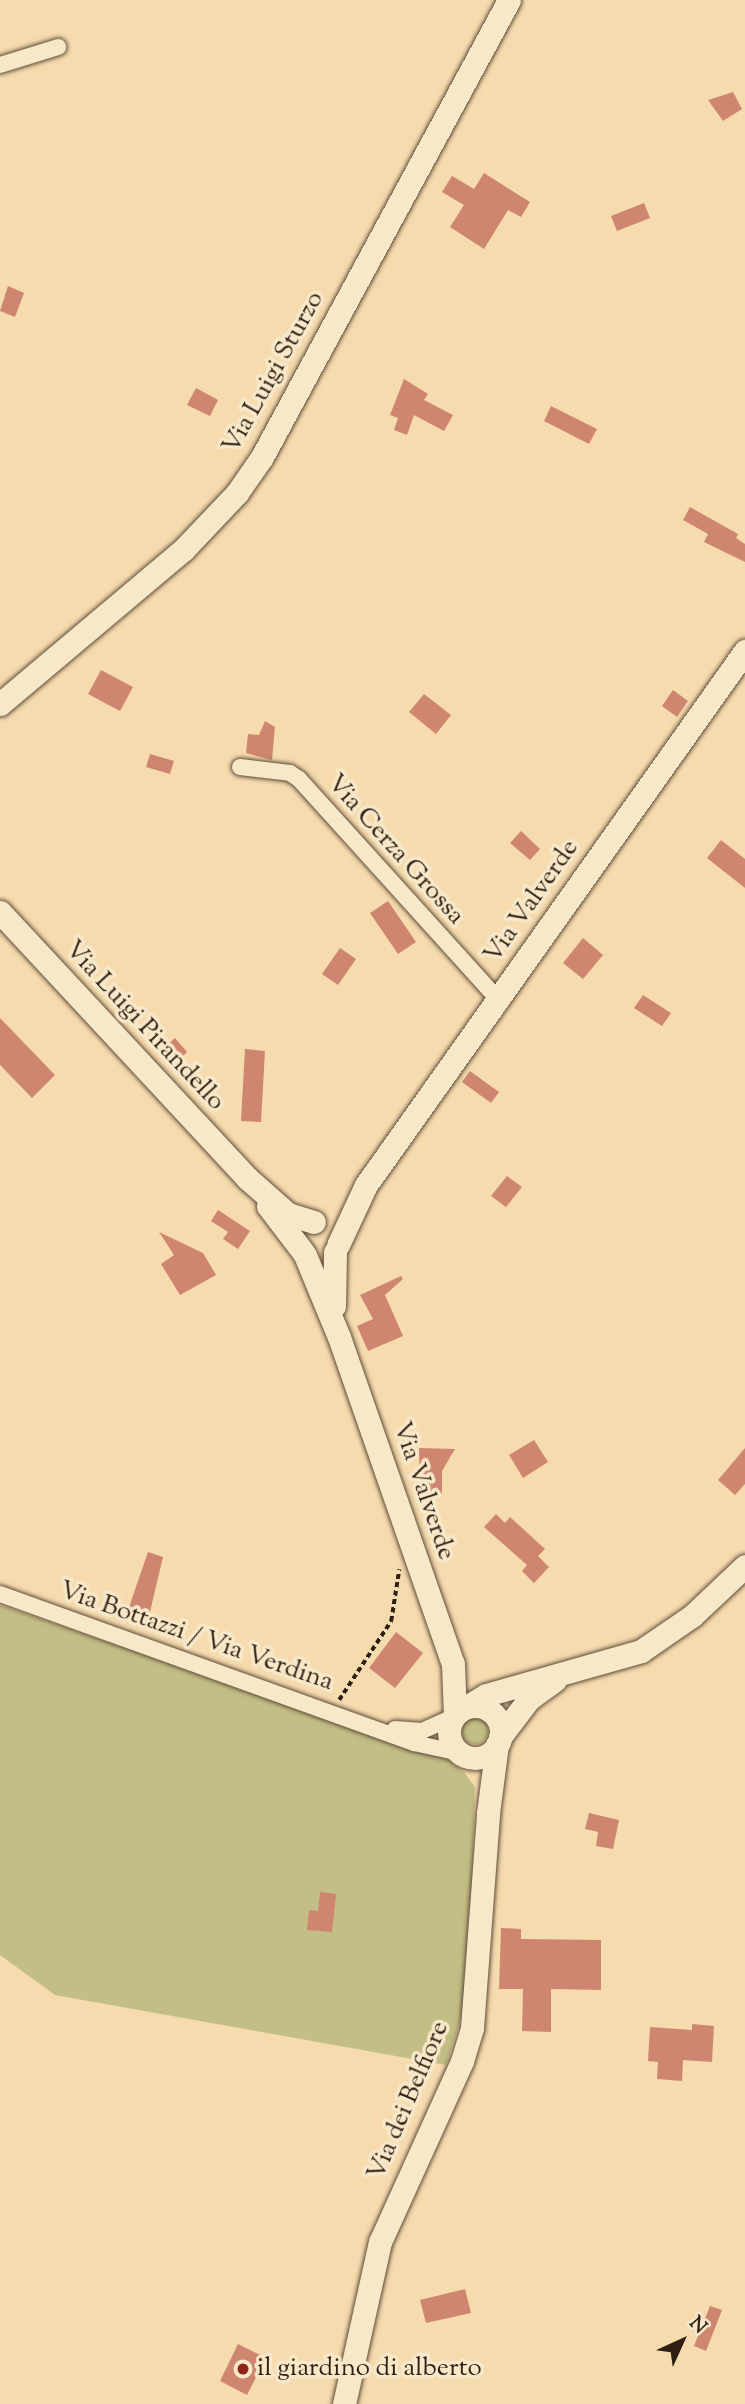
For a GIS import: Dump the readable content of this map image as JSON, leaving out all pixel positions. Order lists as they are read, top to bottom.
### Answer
{
  "streets": {
    "street": [
      "Via Luigi Sturzo",
      "Via Cerza Grossa",
      "Via Valverde",
      "Via Luigi Pirandello",
      "Via Bottazzi / Via Verdina",
      "Via dei Belfiore"
    ]
  },
  "crossings": [
    ["Via Cerza Grossa", "Via Valverde"]
  ],
  "places": ["il giardino di alberto"],
  "north": "top right"
}
